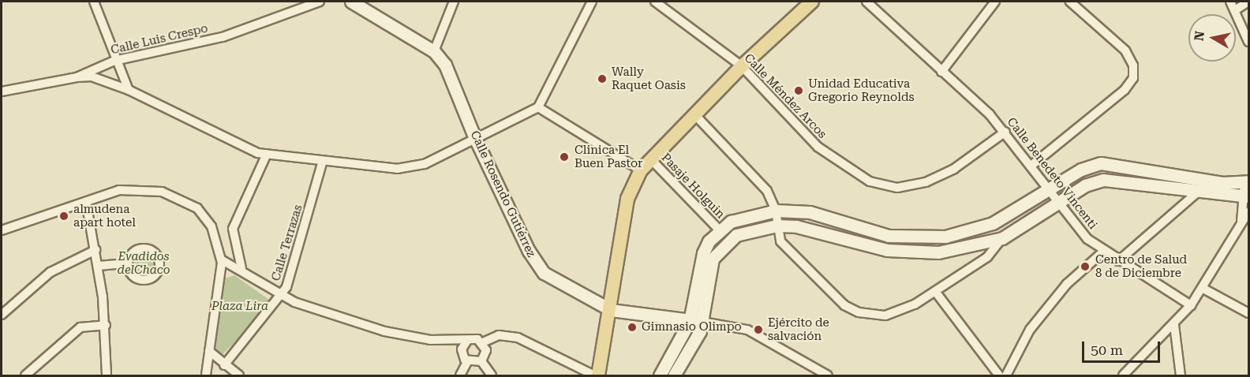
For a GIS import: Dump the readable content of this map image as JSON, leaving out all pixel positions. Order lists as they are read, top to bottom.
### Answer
{
  "streets": {
    "street": [
      "Calle Luis Crespo",
      "Calle Méndez Arcos",
      "Calle Benedeto Vincenti",
      "Pasaje Holguin",
      "Calle Rosendo Gutiérrez",
      "Calle Terrazas"
    ]
  },
  "crossings": [
    ["Calle Méndez Arcos", "Calle Benedeto Vincenti"]
  ],
  "parks": ["Evadidos delChaco", "Plaza Lira"],
  "places": [
    "Wally Raquet Oasis",
    "Unidad Educativa Gregorio Reynolds",
    "Clinica El Buen Pastor",
    "almudena apart hotel",
    "Centro de Salud 8 de Diciembre",
    "Gimnasio Olimpo",
    "Ejército de salvación"
  ],
  "scale_bar": "50 m",
  "north": "left"
}
